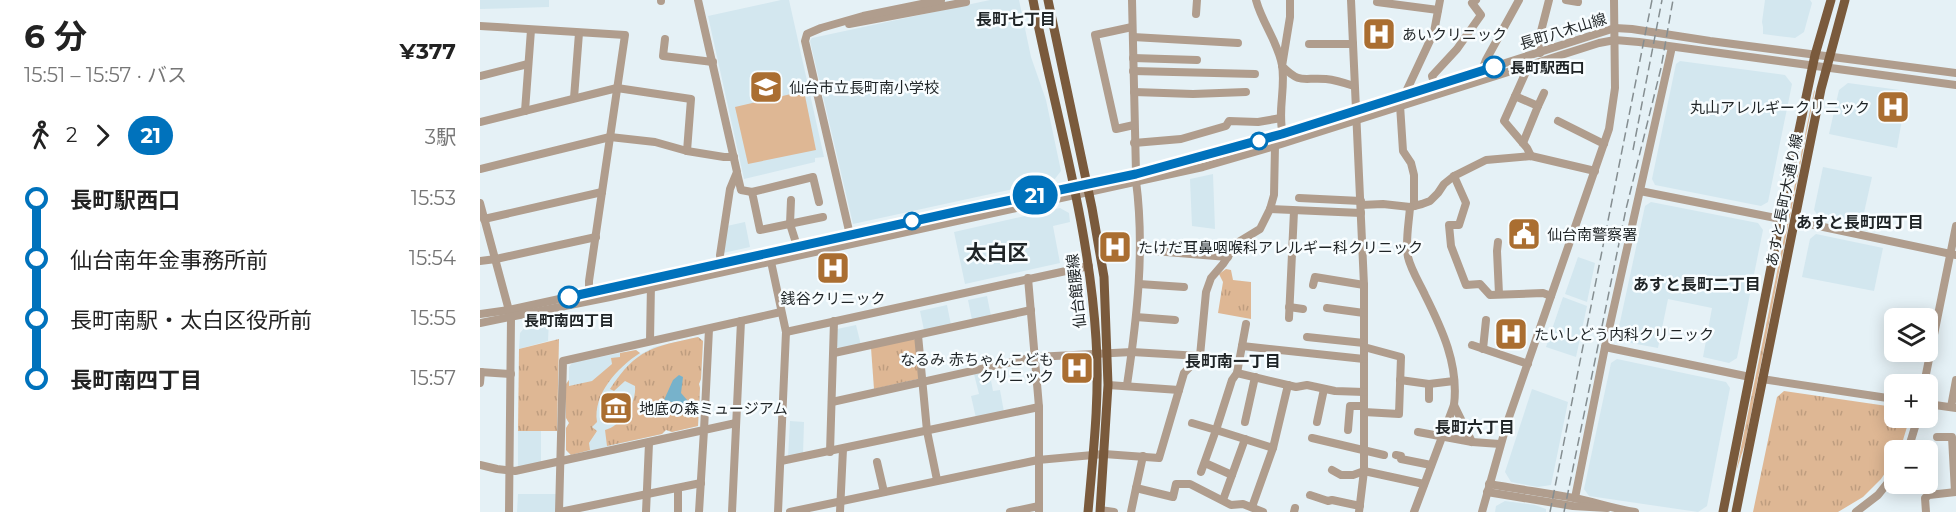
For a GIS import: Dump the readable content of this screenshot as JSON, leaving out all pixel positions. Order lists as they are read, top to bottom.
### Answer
{
  "streets": {
    "main road": ["あすと長町大通り線", "仙台館腰線"],
    "street": ["長町八木山線"]
  },
  "crossings": [
    ["長町八木山線", "あすと長町大通り線"]
  ],
  "districts": [
    "長町七丁目",
    "あすと長町四丁目",
    "太白区",
    "あすと長町二丁目",
    "長町南一丁目",
    "長町六丁目"
  ],
  "places": {
    "hospital": [
      "あいクリニック",
      "丸山アレルギークリニック",
      "たけだ耳鼻咽喉科アレルギー科クリニック",
      "銭谷クリニック",
      "たいしどう内科クリニック",
      "なるみ 赤ちゃんこども クリニック"
    ],
    "other": ["長町駅西口", "長町南四丁目"],
    "school or university": ["仙台市立長町南小学校"],
    "public building": ["仙台南警察署"],
    "museum": ["地底の森ミュージアム"]
  },
  "lines": ["bus line 21"],
  "page": {
    "heading": ["6 分", "15:51 – 15:57 · バス", "¥377"],
    "on_map": "21",
    "legs": ["2", "21", "3駅"],
    "list": [
      {
        "name": "長町駅西口",
        "value": "15:53"
      },
      {
        "name": "仙台南年金事務所前",
        "value": "15:54"
      },
      {
        "name": "長町南駅・太白区役所前",
        "value": "15:55"
      },
      {
        "name": "長町南四丁目",
        "value": "15:57"
      }
    ],
    "map_buttons": ["+", "−"]
  }
}
